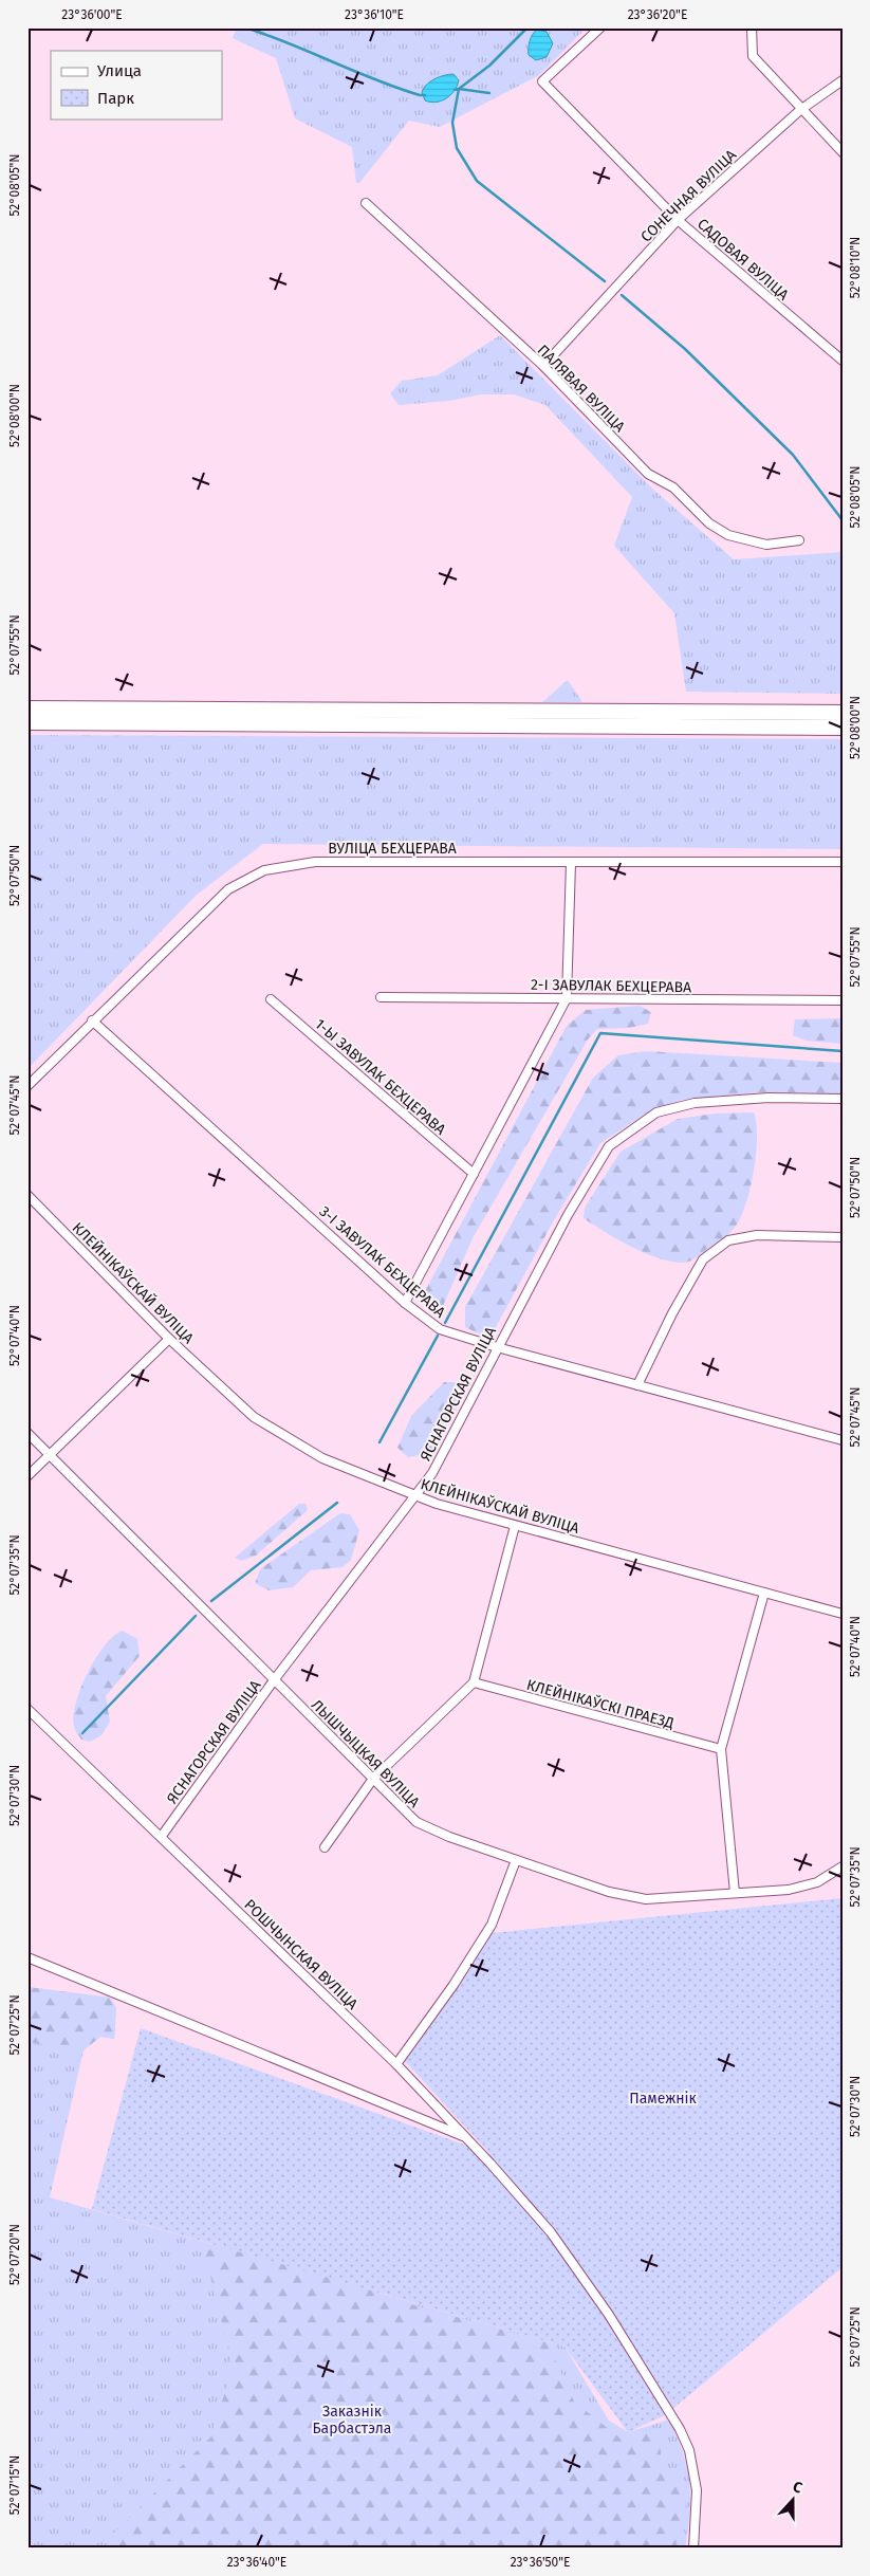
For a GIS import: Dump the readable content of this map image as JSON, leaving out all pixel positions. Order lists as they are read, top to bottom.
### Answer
{
  "streets": {
    "street": [
      "СОНЕЧНАЯ ВУЛІЦА",
      "САДОВАЯ ВУЛІЦА",
      "ПАЛЯВАЯ ВУЛІЦА",
      "ВУЛІЦА БЕХЦЕРАВА",
      "2-І ЗАВУЛАК БЕХЦЕРАВА",
      "1-Ы ЗАВУЛАК БЕХЦЕРАВА",
      "3-І ЗАВУЛАК БЕХЦЕРАВА",
      "КЛЕЙНІКАЎСКАЙ ВУЛІЦА",
      "ЯСНАГОРСКАЯ ВУЛІЦА",
      "КЛЕЙНІКАЎСКІ ПРАЕЗД",
      "ЛЫШЧЫЦКАЯ ВУЛІЦА",
      "РОШЧЫНСКАЯ ВУЛІЦА"
    ]
  },
  "crossings": [
    ["СОНЕЧНАЯ ВУЛІЦА", "САДОВАЯ ВУЛІЦА"],
    ["СОНЕЧНАЯ ВУЛІЦА", "ПАЛЯВАЯ ВУЛІЦА"],
    ["ВУЛІЦА БЕХЦЕРАВА", "3-І ЗАВУЛАК БЕХЦЕРАВА"],
    ["3-І ЗАВУЛАК БЕХЦЕРАВА", "ЯСНАГОРСКАЯ ВУЛІЦА"],
    ["КЛЕЙНІКАЎСКАЙ ВУЛІЦА", "ЯСНАГОРСКАЯ ВУЛІЦА"],
    ["ЯСНАГОРСКАЯ ВУЛІЦА", "ЛЫШЧЫЦКАЯ ВУЛІЦА"],
    ["ЯСНАГОРСКАЯ ВУЛІЦА", "РОШЧЫНСКАЯ ВУЛІЦА"]
  ],
  "parks": ["Памежнік", "Заказнік Барбастэла"],
  "legend": ["Улица", "Парк"],
  "north": "top",
  "coordinates": [
    "23°36'00\"E",
    "23°36'10\"E",
    "23°36'20\"E",
    "52°08'05\"N",
    "52°08'10\"N",
    "52°08'00\"N",
    "52°07'55\"N",
    "52°07'50\"N",
    "52°07'45\"N",
    "52°07'40\"N",
    "52°07'35\"N",
    "52°07'30\"N",
    "52°07'25\"N",
    "52°07'20\"N",
    "52°07'15\"N",
    "23°36'40\"E",
    "23°36'50\"E"
  ]
}
